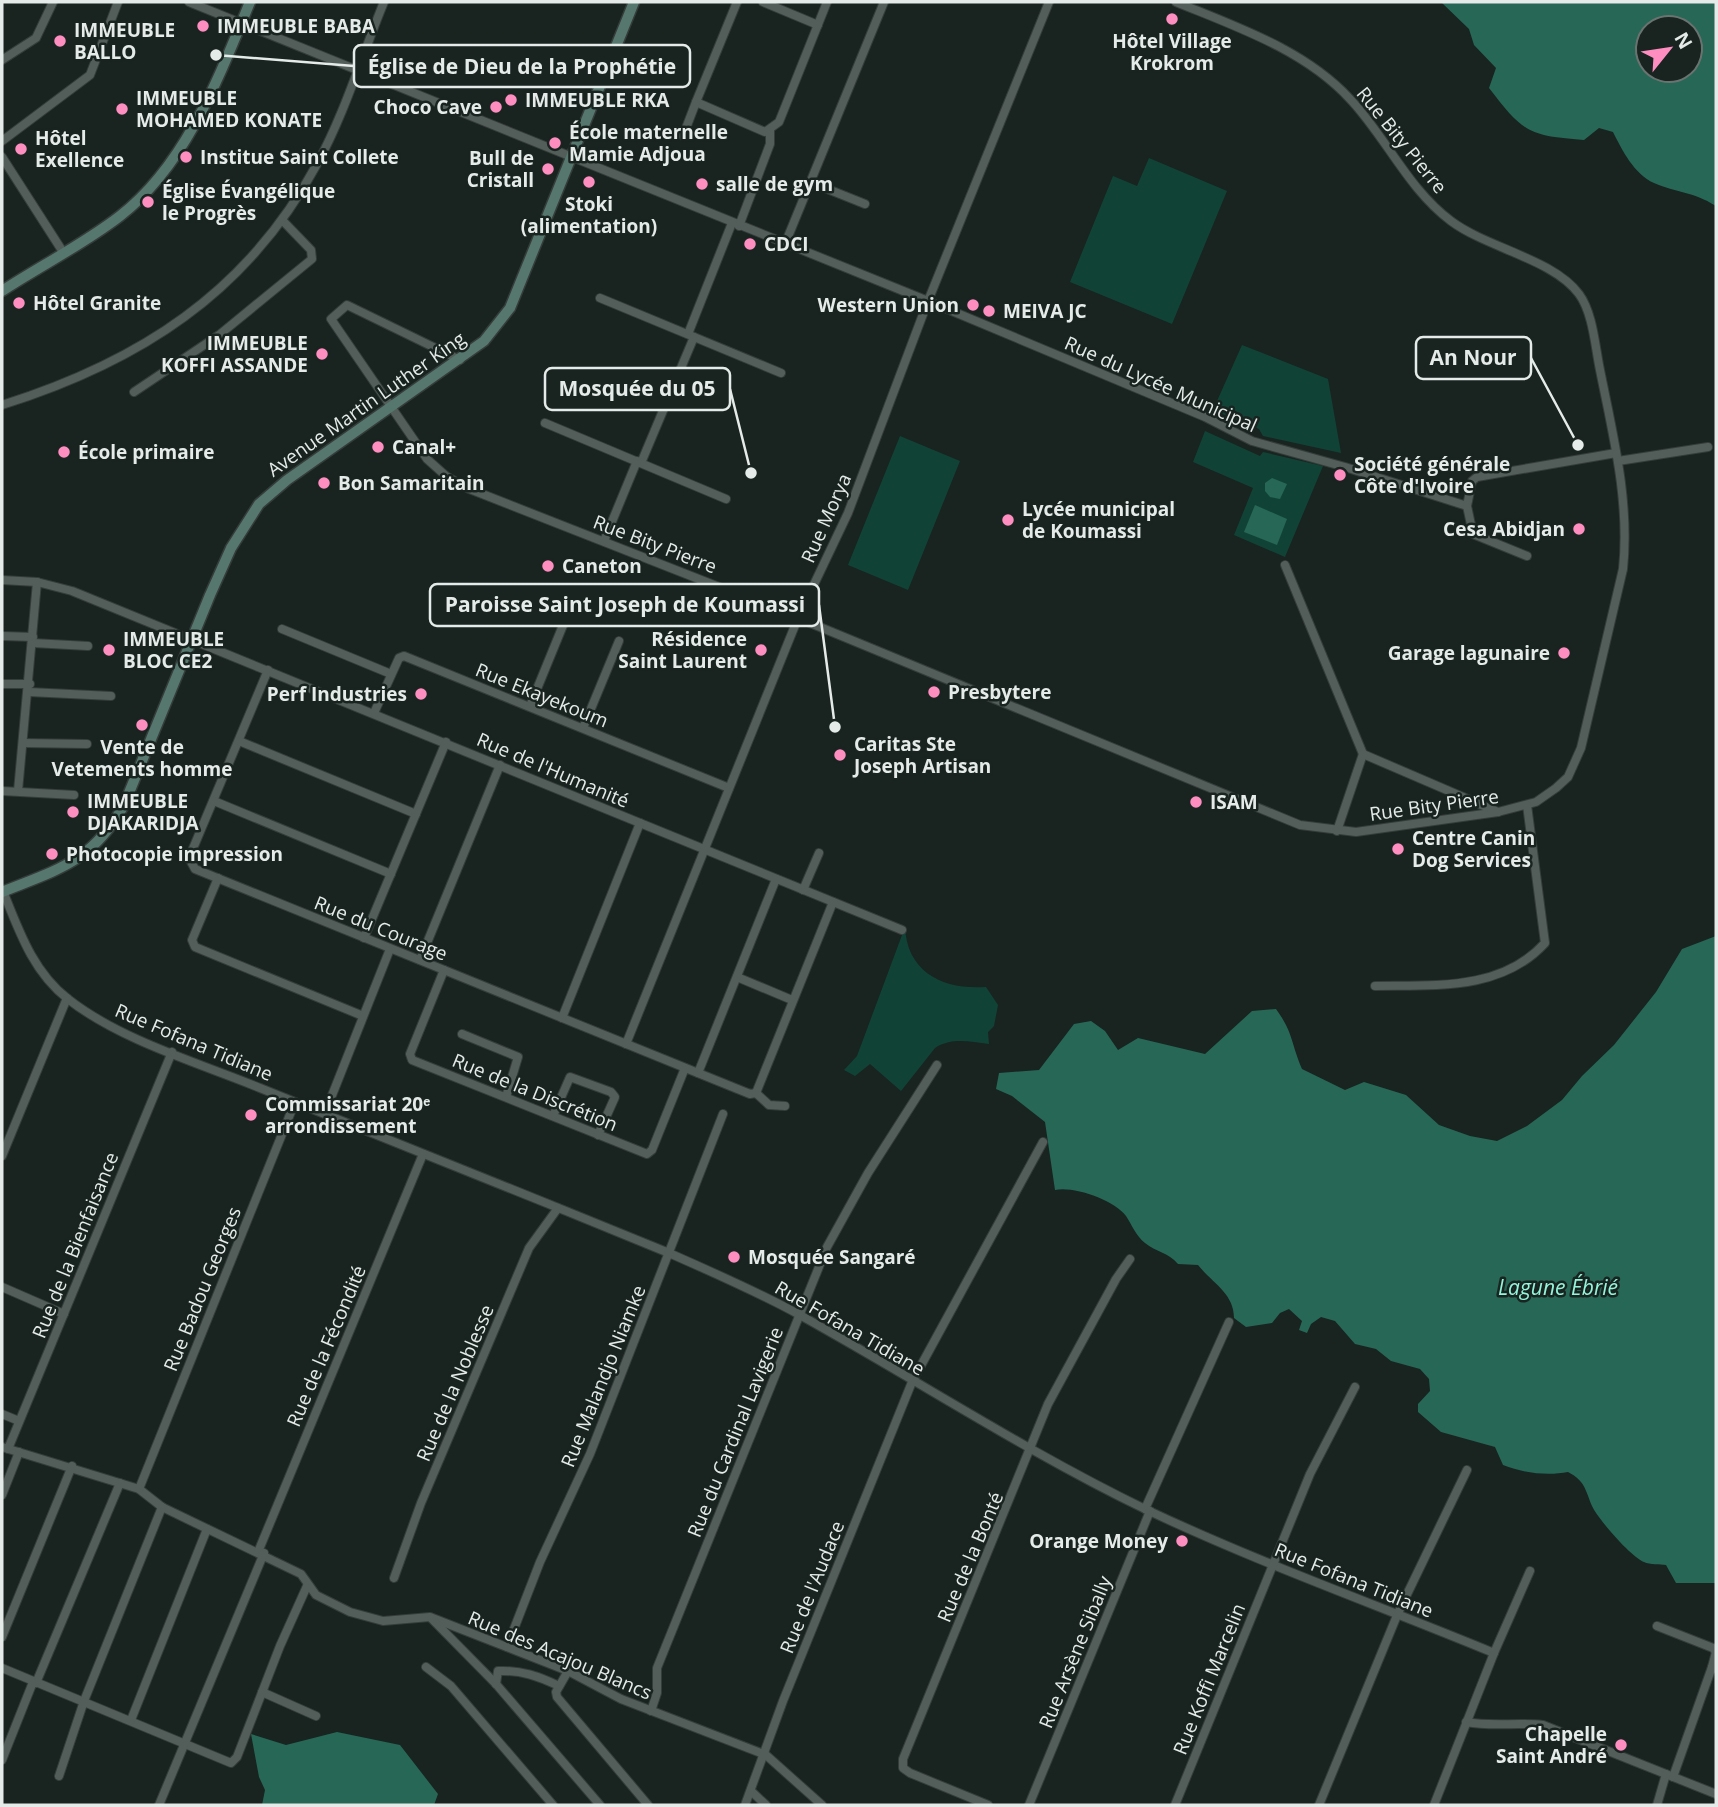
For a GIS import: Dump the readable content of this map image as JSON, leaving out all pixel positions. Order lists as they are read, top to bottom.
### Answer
{
  "streets": {
    "street": [
      "Rue Bity Pierre",
      "Rue du Lycée Municipal",
      "Avenue Martin Luther King",
      "Rue Morya",
      "Rue Ekayekoum",
      "Rue de l'Humanité",
      "Rue du Courage",
      "Rue Fofana Tidiane",
      "Rue de la Discrétion",
      "Rue de la Bienfaisance",
      "Rue Badou Georges",
      "Rue de la Fécondité",
      "Rue Malandjo Niamke",
      "Rue de la Noblesse",
      "Rue du Cardinal Lavigerie",
      "Rue de la Bonté",
      "Rue de l'Audace",
      "Rue Arsène Sibally",
      "Rue des Acajou Blancs",
      "Rue Koffi Marcelin"
    ]
  },
  "crossings": [
    ["Rue Bity Pierre", "Avenue Martin Luther King"],
    ["Rue Bity Pierre", "Rue Morya"],
    ["Rue du Lycée Municipal", "Avenue Martin Luther King"],
    ["Rue du Lycée Municipal", "Rue Morya"],
    ["Avenue Martin Luther King", "Rue de l'Humanité"],
    ["Avenue Martin Luther King", "Rue Fofana Tidiane"],
    ["Rue Morya", "Rue Ekayekoum"],
    ["Rue Morya", "Rue de l'Humanité"],
    ["Rue Morya", "Rue du Courage"],
    ["Rue de l'Humanité", "Rue du Courage"],
    ["Rue du Courage", "Rue de la Discrétion"],
    ["Rue Fofana Tidiane", "Rue de la Bienfaisance"],
    ["Rue Fofana Tidiane", "Rue Badou Georges"],
    ["Rue Fofana Tidiane", "Rue de la Fécondité"],
    ["Rue Fofana Tidiane", "Rue Malandjo Niamke"],
    ["Rue Fofana Tidiane", "Rue de la Noblesse"],
    ["Rue Fofana Tidiane", "Rue du Cardinal Lavigerie"],
    ["Rue Fofana Tidiane", "Rue de la Bonté"],
    ["Rue Fofana Tidiane", "Rue de l'Audace"],
    ["Rue Fofana Tidiane", "Rue Arsène Sibally"],
    ["Rue Fofana Tidiane", "Rue Koffi Marcelin"],
    ["Rue de la Bienfaisance", "Rue des Acajou Blancs"],
    ["Rue Badou Georges", "Rue des Acajou Blancs"],
    ["Rue de la Fécondité", "Rue des Acajou Blancs"],
    ["Rue Malandjo Niamke", "Rue des Acajou Blancs"],
    ["Rue du Cardinal Lavigerie", "Rue des Acajou Blancs"],
    ["Rue de l'Audace", "Rue des Acajou Blancs"]
  ],
  "water": ["Lagune Ébrié"],
  "places": [
    "Hôtel Village Krokrom",
    "IMMEUBLE BABA",
    "IMMEUBLE BALLO",
    "Église de Dieu de la Prophétie",
    "IMMEUBLE RKA",
    "Choco Cave",
    "IMMEUBLE MOHAMED KONATE",
    "École maternelle Mamie Adjoua",
    "Hôtel Exellence",
    "Institue Saint Collete",
    "Bull de Cristall",
    "Stoki (alimentation)",
    "salle de gym",
    "Église Évangélique le Progrès",
    "CDCI",
    "Hôtel Granite",
    "Western Union",
    "MEIVA JC",
    "IMMEUBLE KOFFI ASSANDE",
    "An Nour",
    "Canal+",
    "École primaire",
    "Mosquée du 05",
    "Société générale Côte d'Ivoire",
    "Bon Samaritain",
    "Lycée municipal de Koumassi",
    "Cesa Abidjan",
    "Caneton",
    "IMMEUBLE BLOC CE2",
    "Résidence Saint Laurent",
    "Garage lagunaire",
    "Presbytere",
    "Perf Industries",
    "Vente de Vetements homme",
    "Paroisse Saint Joseph de Koumassi",
    "Caritas Ste Joseph Artisan",
    "ISAM",
    "IMMEUBLE DJAKARIDJA",
    "Centre Canin Dog Services",
    "Photocopie impression",
    "Commissariat 20ᵉ arrondissement",
    "Mosquée Sangaré",
    "Orange Money",
    "Chapelle Saint André"
  ],
  "north": "top right"
}
